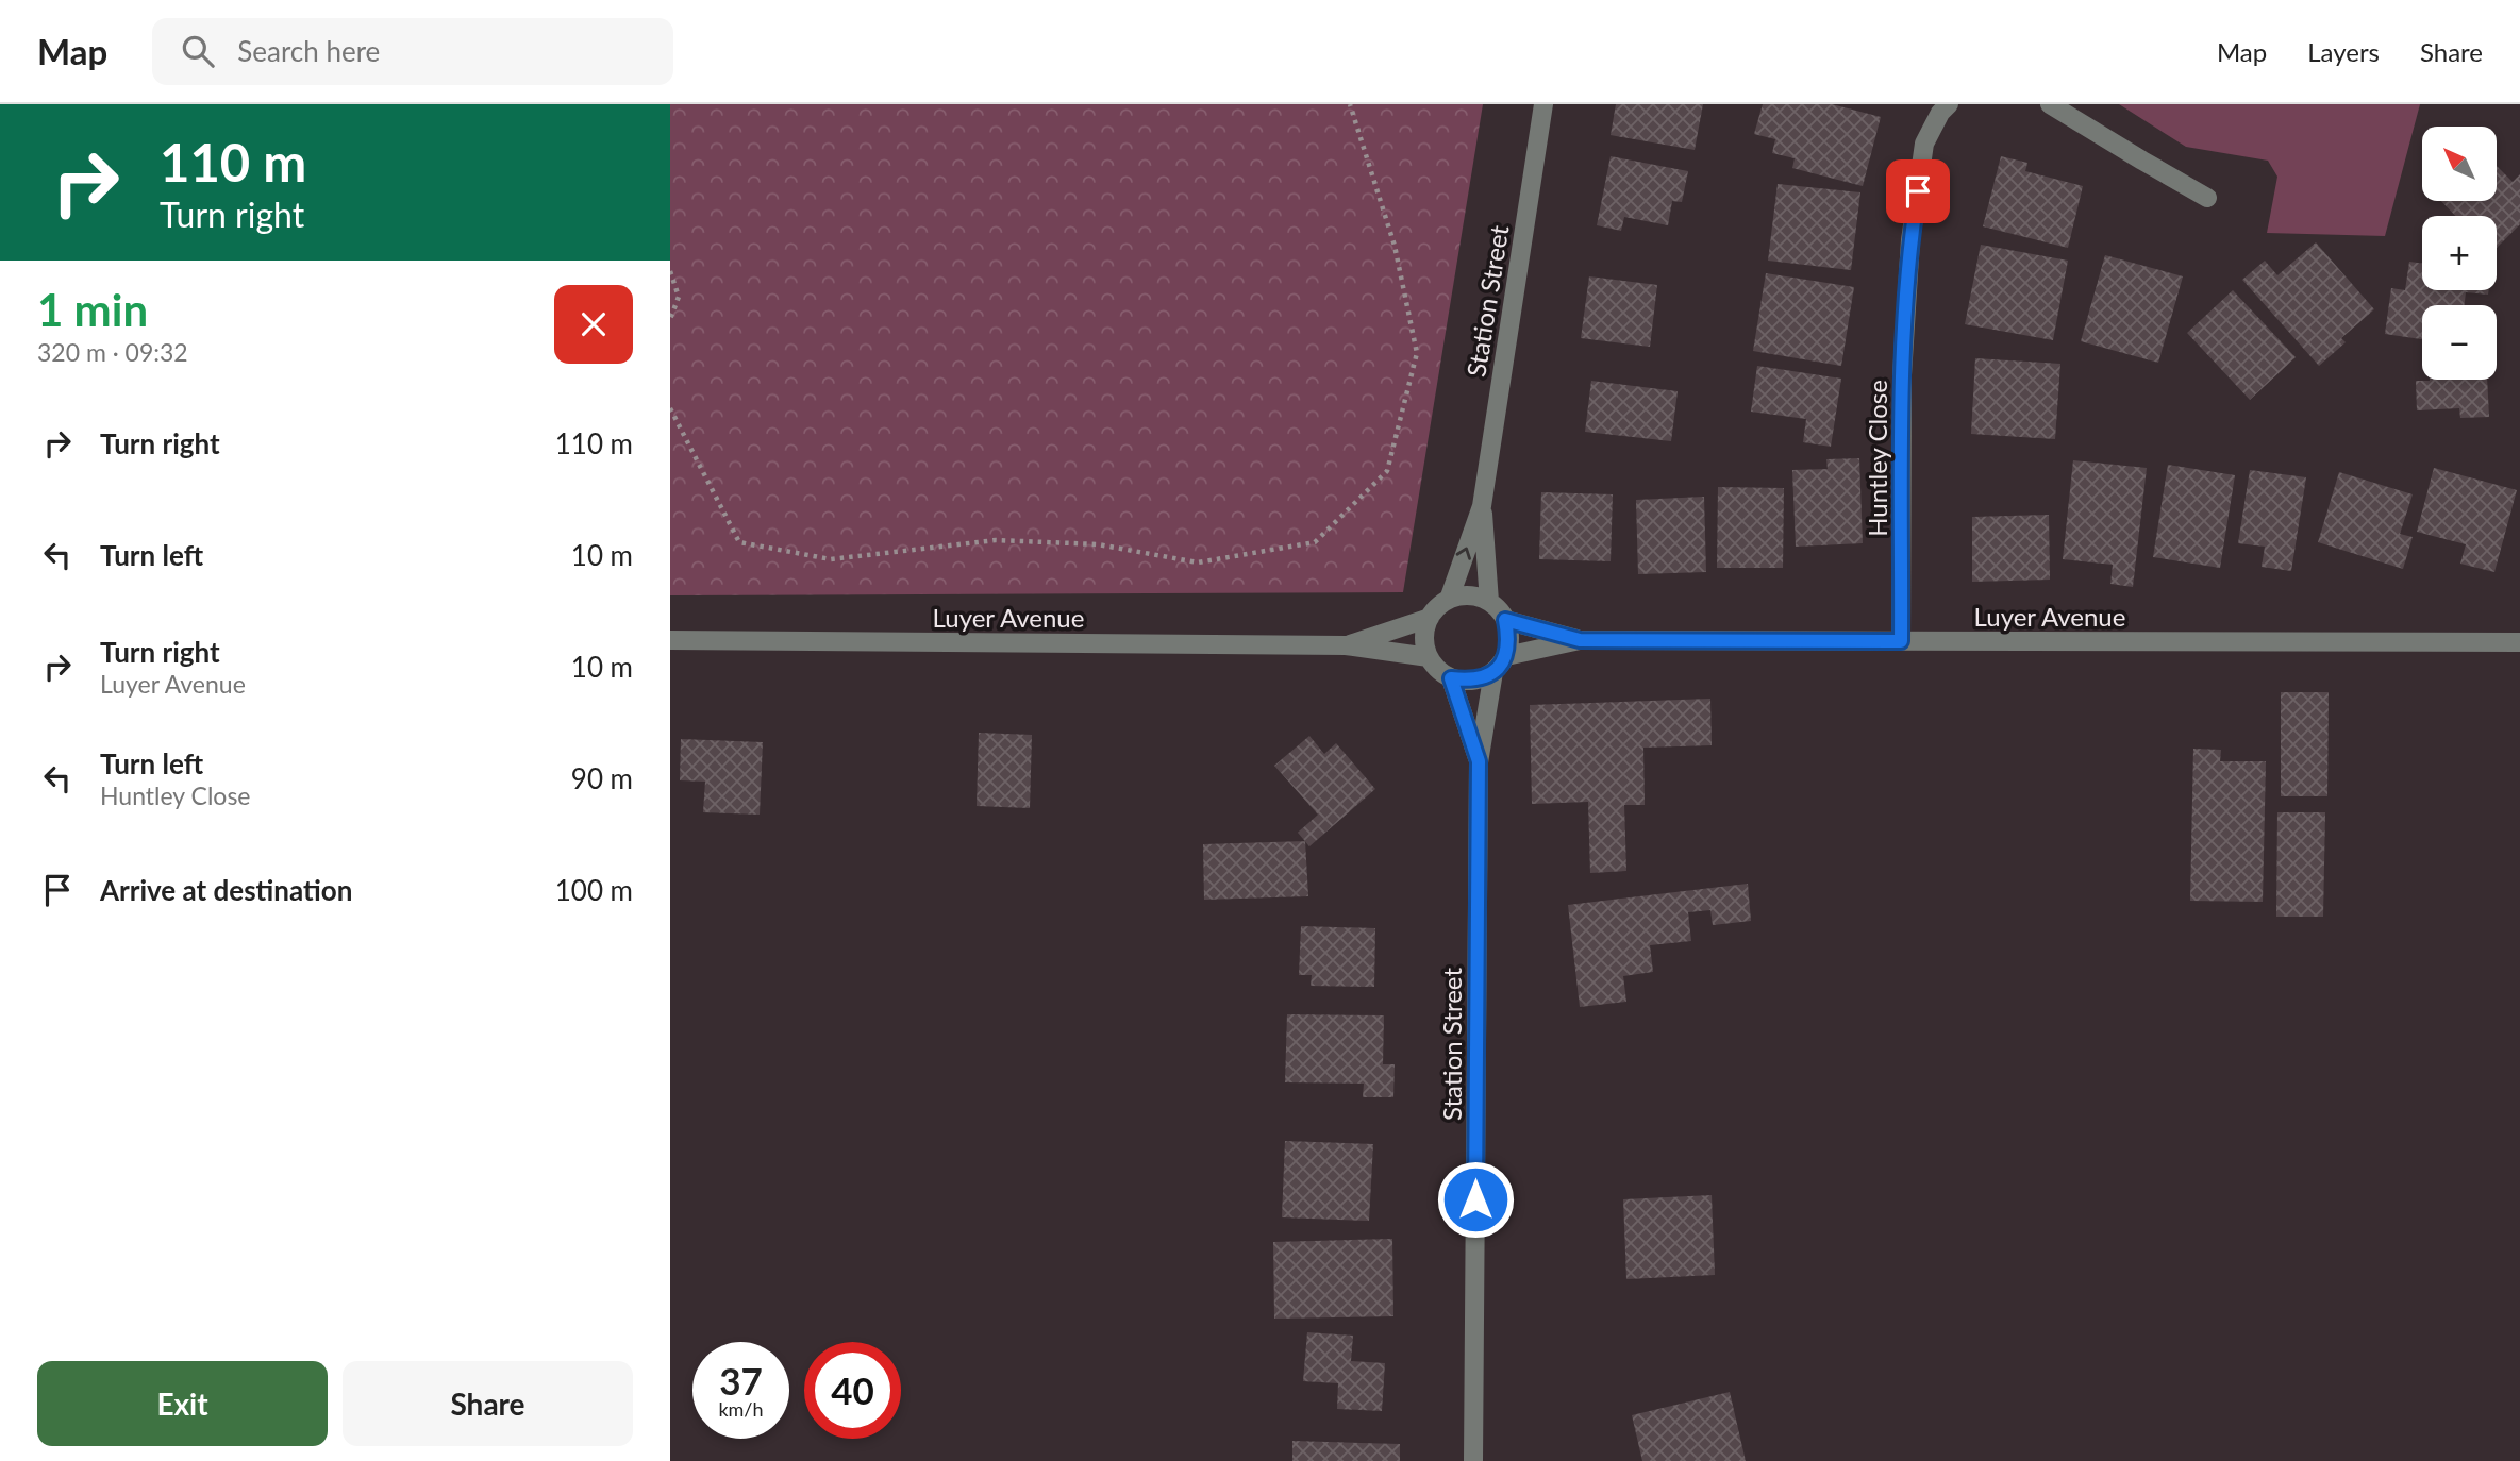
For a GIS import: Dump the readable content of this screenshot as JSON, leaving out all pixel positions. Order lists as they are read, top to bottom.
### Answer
{
  "streets": {
    "street": ["Station Street", "Huntley Close", "Luyer Avenue"]
  },
  "crossings": [
    ["Station Street", "Luyer Avenue"],
    ["Huntley Close", "Luyer Avenue"]
  ],
  "north": "top left",
  "page": {
    "header": "Map",
    "search": "Search here",
    "nav": ["Map", "Layers", "Share"],
    "turn": ["110 m", "Turn right"],
    "map_buttons": ["+", "−"],
    "heading": ["1 min", "320 m · 09:32"],
    "list": [
      {
        "name": "Turn right",
        "value": "110 m"
      },
      {
        "name": "Turn left",
        "value": "10 m"
      },
      {
        "name": "Turn right",
        "note": "Luyer Avenue",
        "value": "10 m"
      },
      {
        "name": "Turn left",
        "note": "Huntley Close",
        "value": "90 m"
      },
      {
        "name": "Arrive at destination",
        "value": "100 m"
      }
    ],
    "speed": "37 km/h",
    "limit": "40",
    "buttons": ["Exit", "Share"]
  }
}
